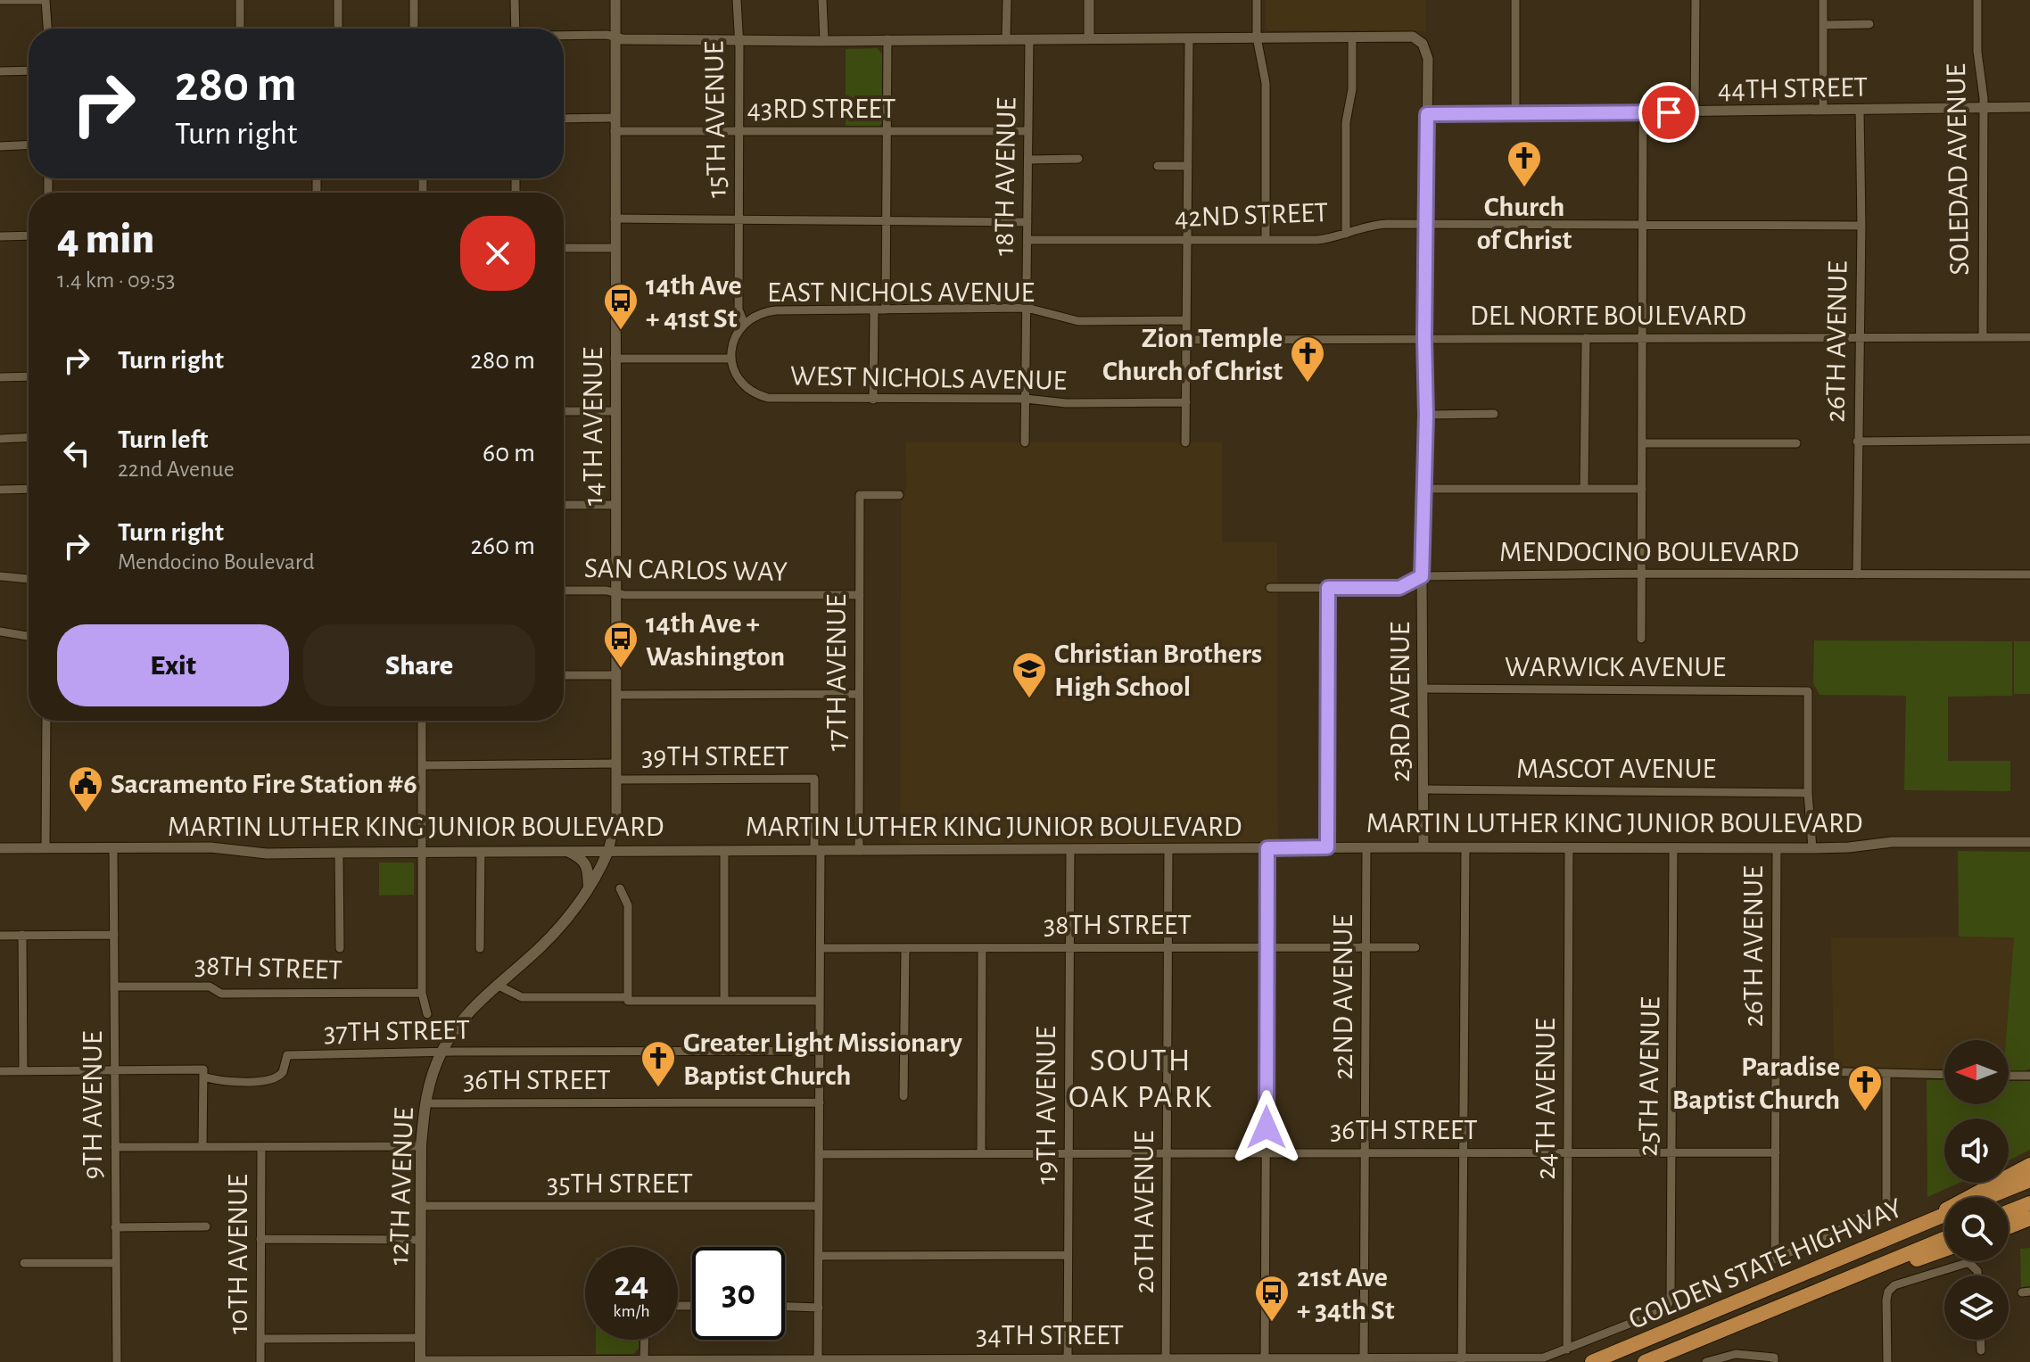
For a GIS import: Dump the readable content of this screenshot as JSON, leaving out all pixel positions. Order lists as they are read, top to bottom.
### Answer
{
  "streets": {
    "highway": ["GOLDEN STATE HIGHWAY"],
    "main road": ["12TH AVENUE"],
    "street": [
      "44TH STREET",
      "43RD STREET",
      "15TH AVENUE",
      "SOLEDAD AVENUE",
      "18TH AVENUE",
      "42ND STREET",
      "EAST NICHOLS AVENUE",
      "DEL NORTE BOULEVARD",
      "26TH AVENUE",
      "WEST NICHOLS AVENUE",
      "14TH AVENUE",
      "MENDOCINO BOULEVARD",
      "SAN CARLOS WAY",
      "WARWICK AVENUE",
      "17TH AVENUE",
      "23RD AVENUE",
      "39TH STREET",
      "MASCOT AVENUE",
      "MARTIN LUTHER KING JUNIOR BOULEVARD",
      "38TH STREET",
      "22ND AVENUE",
      "37TH STREET",
      "25TH AVENUE",
      "36TH STREET",
      "24TH AVENUE",
      "9TH AVENUE",
      "19TH AVENUE",
      "35TH STREET",
      "20TH AVENUE",
      "10TH AVENUE",
      "34TH STREET"
    ]
  },
  "crossings": [
    ["44TH STREET", "SOLEDAD AVENUE"],
    ["44TH STREET", "26TH AVENUE"],
    ["44TH STREET", "23RD AVENUE"],
    ["43RD STREET", "15TH AVENUE"],
    ["43RD STREET", "18TH AVENUE"],
    ["43RD STREET", "14TH AVENUE"],
    ["15TH AVENUE", "EAST NICHOLS AVENUE"],
    ["SOLEDAD AVENUE", "DEL NORTE BOULEVARD"],
    ["18TH AVENUE", "42ND STREET"],
    ["18TH AVENUE", "EAST NICHOLS AVENUE"],
    ["18TH AVENUE", "WEST NICHOLS AVENUE"],
    ["42ND STREET", "26TH AVENUE"],
    ["42ND STREET", "23RD AVENUE"],
    ["DEL NORTE BOULEVARD", "26TH AVENUE"],
    ["DEL NORTE BOULEVARD", "23RD AVENUE"],
    ["26TH AVENUE", "MENDOCINO BOULEVARD"],
    ["26TH AVENUE", "MARTIN LUTHER KING JUNIOR BOULEVARD"],
    ["26TH AVENUE", "36TH STREET"],
    ["14TH AVENUE", "SAN CARLOS WAY"],
    ["14TH AVENUE", "39TH STREET"],
    ["14TH AVENUE", "MARTIN LUTHER KING JUNIOR BOULEVARD"],
    ["14TH AVENUE", "12TH AVENUE"],
    ["MENDOCINO BOULEVARD", "23RD AVENUE"],
    ["SAN CARLOS WAY", "17TH AVENUE"],
    ["WARWICK AVENUE", "23RD AVENUE"],
    ["WARWICK AVENUE", "MASCOT AVENUE"],
    ["17TH AVENUE", "MARTIN LUTHER KING JUNIOR BOULEVARD"],
    ["23RD AVENUE", "MASCOT AVENUE"],
    ["23RD AVENUE", "MARTIN LUTHER KING JUNIOR BOULEVARD"],
    ["39TH STREET", "MARTIN LUTHER KING JUNIOR BOULEVARD"],
    ["MARTIN LUTHER KING JUNIOR BOULEVARD", "22ND AVENUE"],
    ["MARTIN LUTHER KING JUNIOR BOULEVARD", "25TH AVENUE"],
    ["MARTIN LUTHER KING JUNIOR BOULEVARD", "24TH AVENUE"],
    ["MARTIN LUTHER KING JUNIOR BOULEVARD", "9TH AVENUE"],
    ["MARTIN LUTHER KING JUNIOR BOULEVARD", "19TH AVENUE"],
    ["MARTIN LUTHER KING JUNIOR BOULEVARD", "12TH AVENUE"],
    ["MARTIN LUTHER KING JUNIOR BOULEVARD", "20TH AVENUE"],
    ["38TH STREET", "22ND AVENUE"],
    ["38TH STREET", "9TH AVENUE"],
    ["38TH STREET", "19TH AVENUE"],
    ["38TH STREET", "20TH AVENUE"],
    ["22ND AVENUE", "36TH STREET"],
    ["22ND AVENUE", "34TH STREET"],
    ["37TH STREET", "9TH AVENUE"],
    ["37TH STREET", "12TH AVENUE"],
    ["25TH AVENUE", "36TH STREET"],
    ["25TH AVENUE", "34TH STREET"],
    ["36TH STREET", "24TH AVENUE"],
    ["36TH STREET", "19TH AVENUE"],
    ["36TH STREET", "12TH AVENUE"],
    ["36TH STREET", "20TH AVENUE"],
    ["24TH AVENUE", "34TH STREET"],
    ["19TH AVENUE", "34TH STREET"],
    ["35TH STREET", "12TH AVENUE"],
    ["12TH AVENUE", "34TH STREET"],
    ["20TH AVENUE", "34TH STREET"]
  ],
  "districts": ["SOUTH OAK PARK"],
  "places": {
    "church": [
      "Church of Christ",
      "Zion Temple Church of Christ",
      "Greater Light Missionary Baptist Church",
      "Paradise Baptist Church"
    ],
    "bus stop": ["14th Ave + 41st St", "14th Ave + Washington", "21st Ave + 34th St"],
    "school or university": ["Christian Brothers High School"],
    "public building": ["Sacramento Fire Station #6"]
  },
  "north": "left",
  "page": {
    "turn": ["280 m", "Turn right"],
    "heading": ["4 min", "1.4 km · 09:53"],
    "list": [
      {
        "name": "Turn right",
        "value": "280 m"
      },
      {
        "name": "Turn left",
        "note": "22nd Avenue",
        "value": "60 m"
      },
      {
        "name": "Turn right",
        "note": "Mendocino Boulevard",
        "value": "260 m"
      }
    ],
    "buttons": ["Exit", "Share"],
    "speed": "24 km/h",
    "limit": "30"
  }
}
